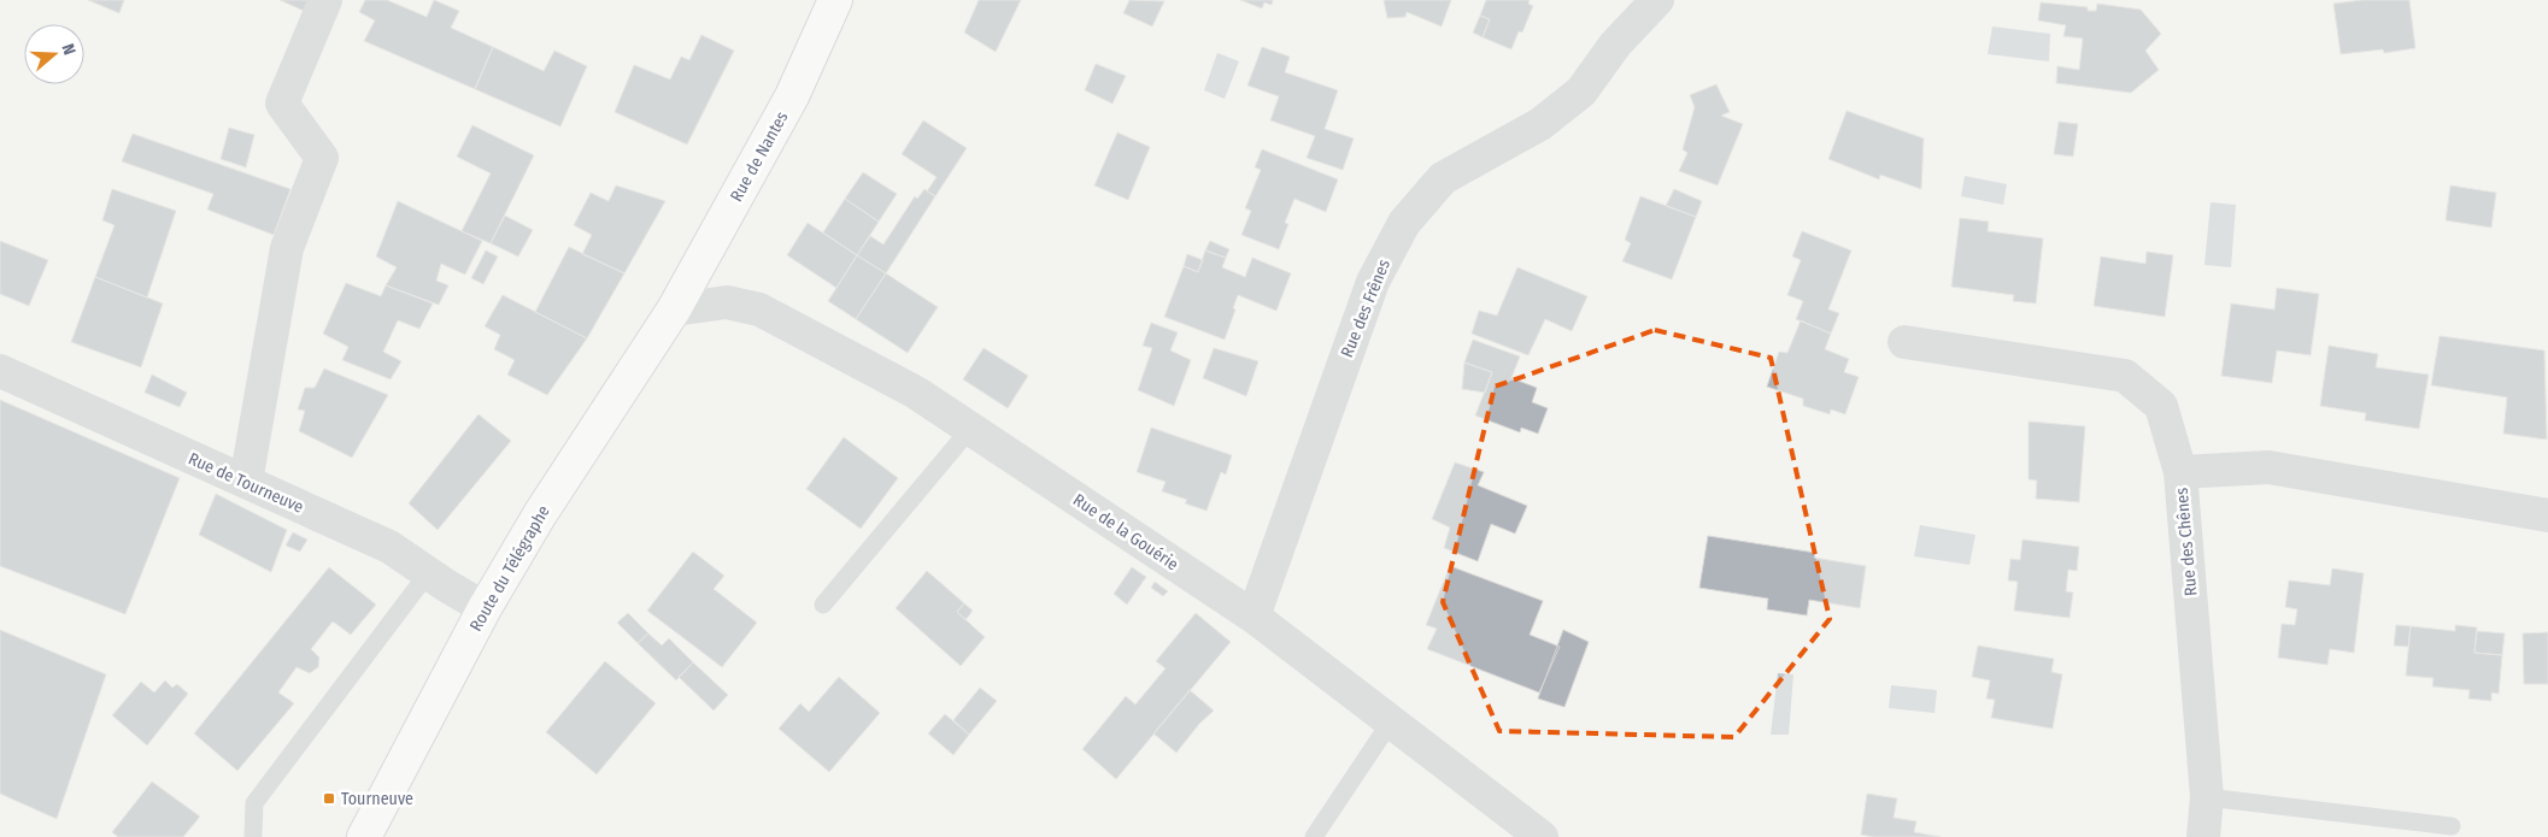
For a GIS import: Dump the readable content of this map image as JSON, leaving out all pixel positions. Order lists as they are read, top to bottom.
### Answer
{
  "streets": {
    "main road": ["Rue de Nantes", "Route du Télégraphe"],
    "street": [
      "Rue des Frênes",
      "Rue de Tourneuve",
      "Rue de la Gouérie",
      "Rue des Chênes"
    ]
  },
  "crossings": [
    ["Rue de Nantes", "Rue de la Gouérie"],
    ["Rue de Nantes", "Route du Télégraphe"],
    ["Rue des Frênes", "Rue de la Gouérie"],
    ["Rue de Tourneuve", "Route du Télégraphe"],
    ["Rue de la Gouérie", "Route du Télégraphe"]
  ],
  "places": {
    "transit": ["Tourneuve"]
  },
  "north": "right"
}
